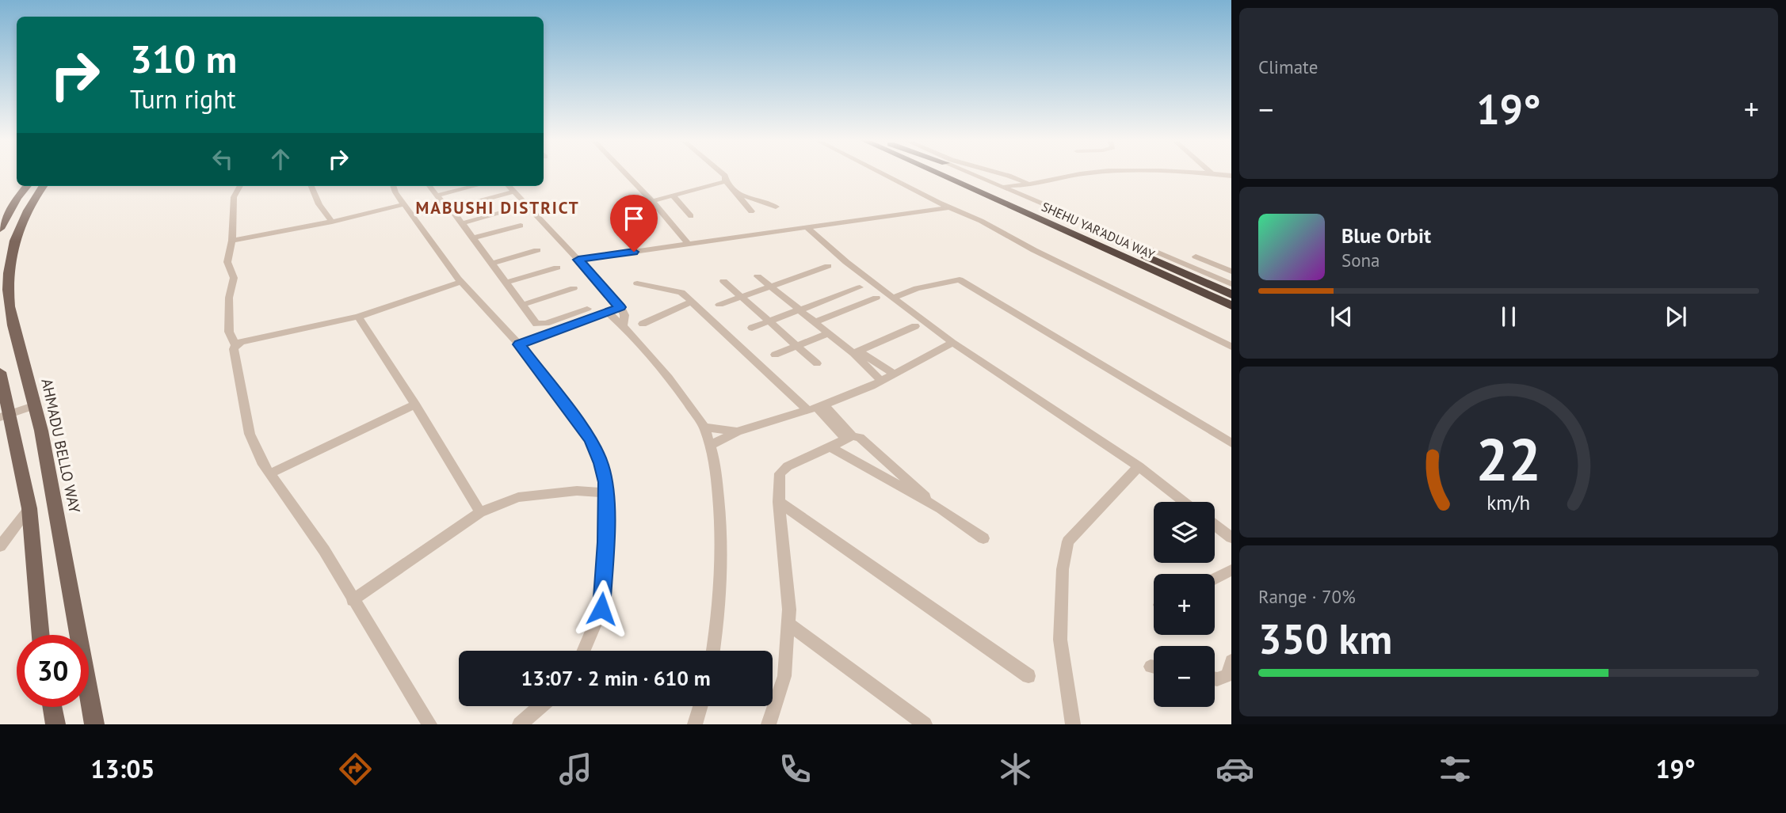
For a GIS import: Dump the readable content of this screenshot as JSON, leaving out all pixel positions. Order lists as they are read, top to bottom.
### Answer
{
  "streets": {
    "highway": ["SHEHU YAR'ADUA WAY"],
    "main road": ["AHMADU BELLO WAY"]
  },
  "districts": ["MABUSHI DISTRICT"],
  "page": {
    "tile": [
      "Climate",
      ["Range · 70%", "350 km"]
    ],
    "turn": ["310 m", "Turn right"],
    "heat": ["−", "19°", "+"],
    "song": ["Blue Orbit", "Sona"],
    "map_buttons": ["+", "−"],
    "limit": "30",
    "trip": "13:07 · 2 min · 610 m",
    "tabs": ["13:05", "19°"],
    "gauge": ["22", "km/h"]
  }
}
